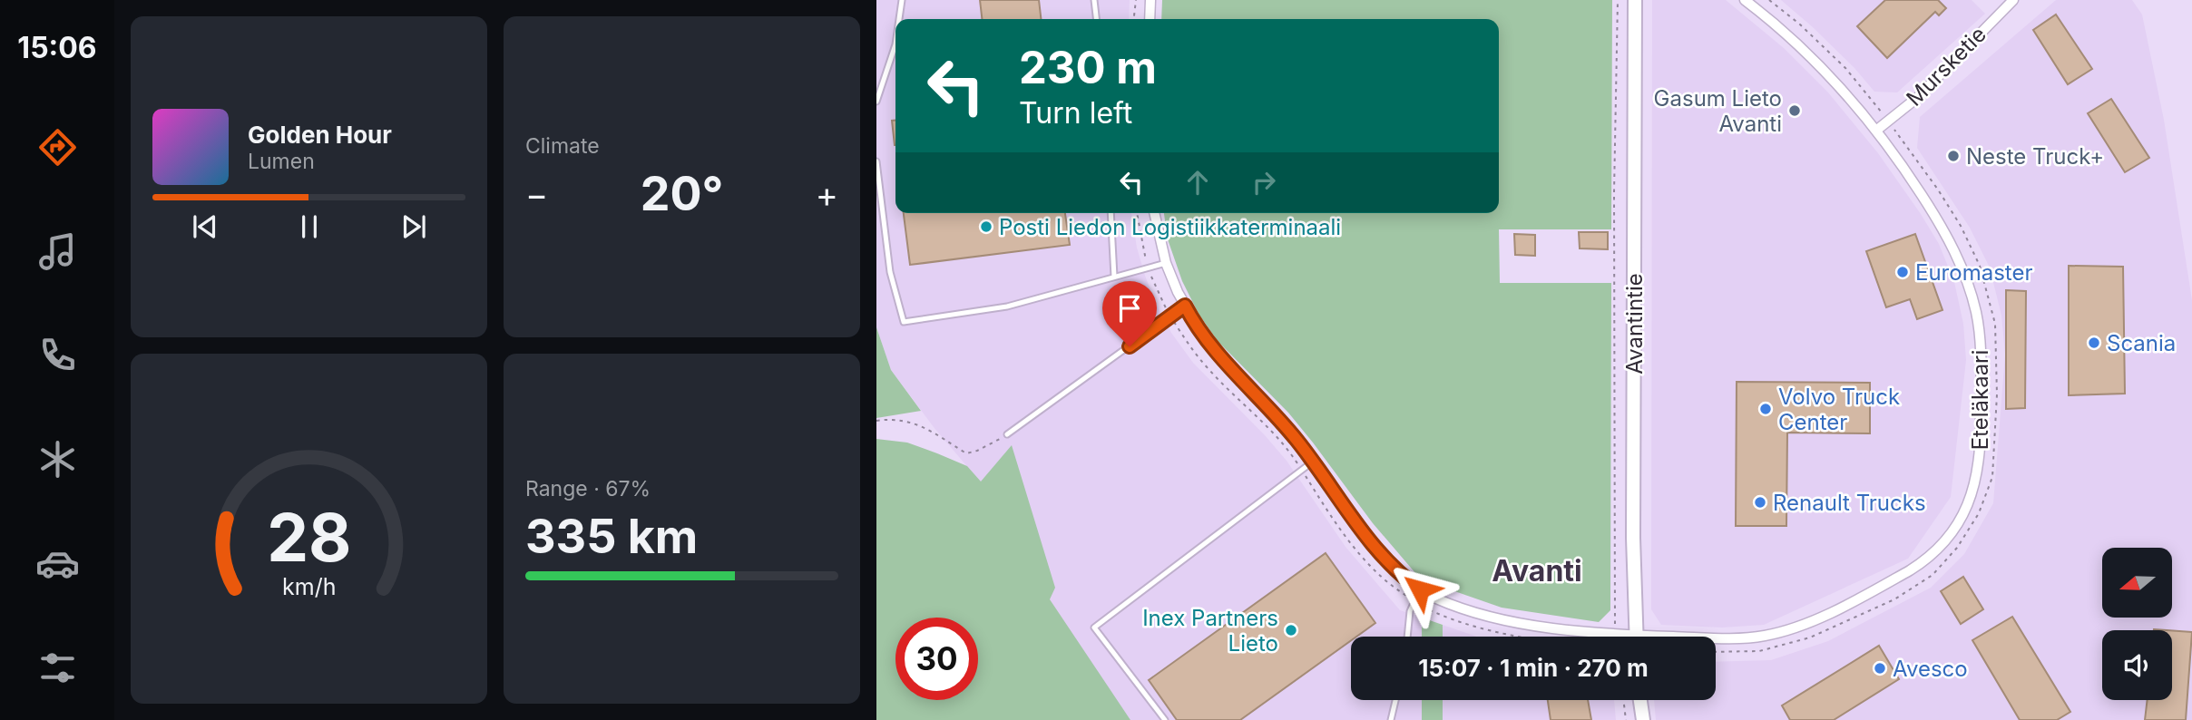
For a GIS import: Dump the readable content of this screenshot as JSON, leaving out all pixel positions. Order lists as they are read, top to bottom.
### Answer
{
  "streets": {
    "street": ["Mursketie", "Avantintie", "Eteläkaari"]
  },
  "crossings": [
    ["Mursketie", "Eteläkaari"]
  ],
  "districts": ["Avanti"],
  "places": [
    "Gasum Lieto Avanti",
    "Neste Truck+",
    "Posti Liedon Logistiikkaterminaali",
    "Euromaster",
    "Scania",
    "Volvo Truck Center",
    "Renault Trucks",
    "Inex Partners Lieto",
    "Avesco"
  ],
  "north": "left",
  "page": {
    "tabs": "15:06",
    "tile": [
      "Climate",
      ["Range · 67%", "335 km"]
    ],
    "turn": ["230 m", "Turn left"],
    "song": ["Golden Hour", "Lumen"],
    "heat": ["−", "20°", "+"],
    "limit": "30",
    "trip": "15:07 · 1 min · 270 m",
    "gauge": ["28", "km/h"]
  }
}
